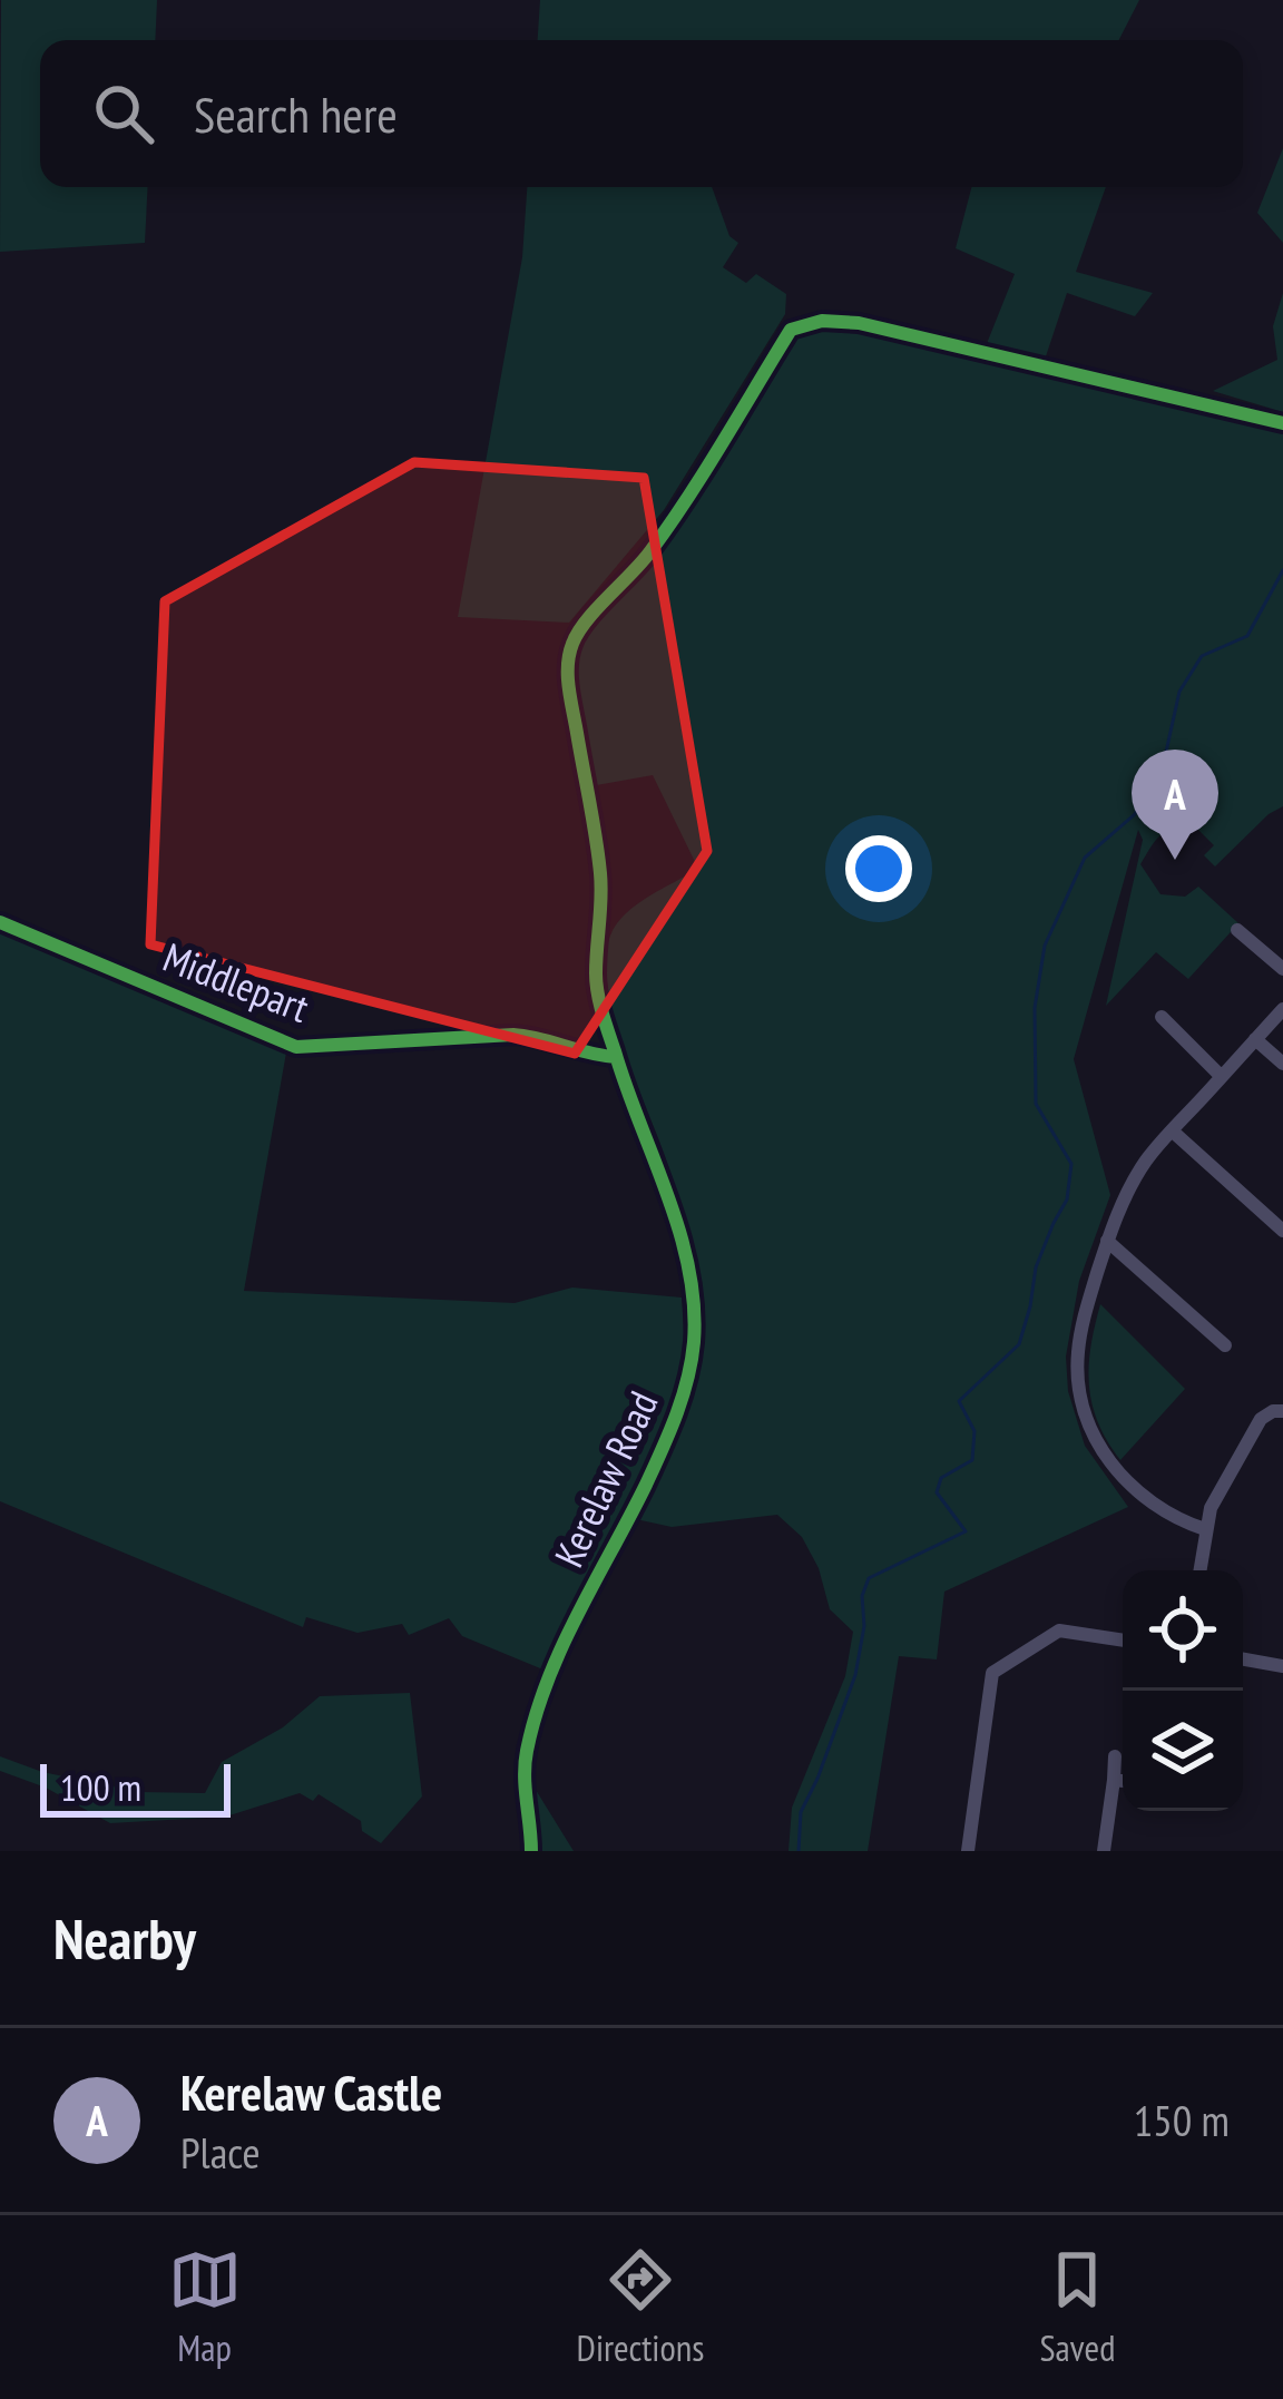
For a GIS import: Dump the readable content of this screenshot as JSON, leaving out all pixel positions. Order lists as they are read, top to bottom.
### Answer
{
  "streets": {
    "street": ["Middlepart", "Kerelaw Road"]
  },
  "crossings": [
    ["Middlepart", "Kerelaw Road"]
  ],
  "scale_bar": "100 m",
  "page": {
    "search": "Search here",
    "pins": "A",
    "scale": "100 m",
    "heading": "Nearby",
    "list": [
      {
        "mark": "A",
        "name": "Kerelaw Castle",
        "note": "Place",
        "value": "150 m"
      }
    ],
    "nav": ["Map", "Directions", "Saved"]
  }
}
